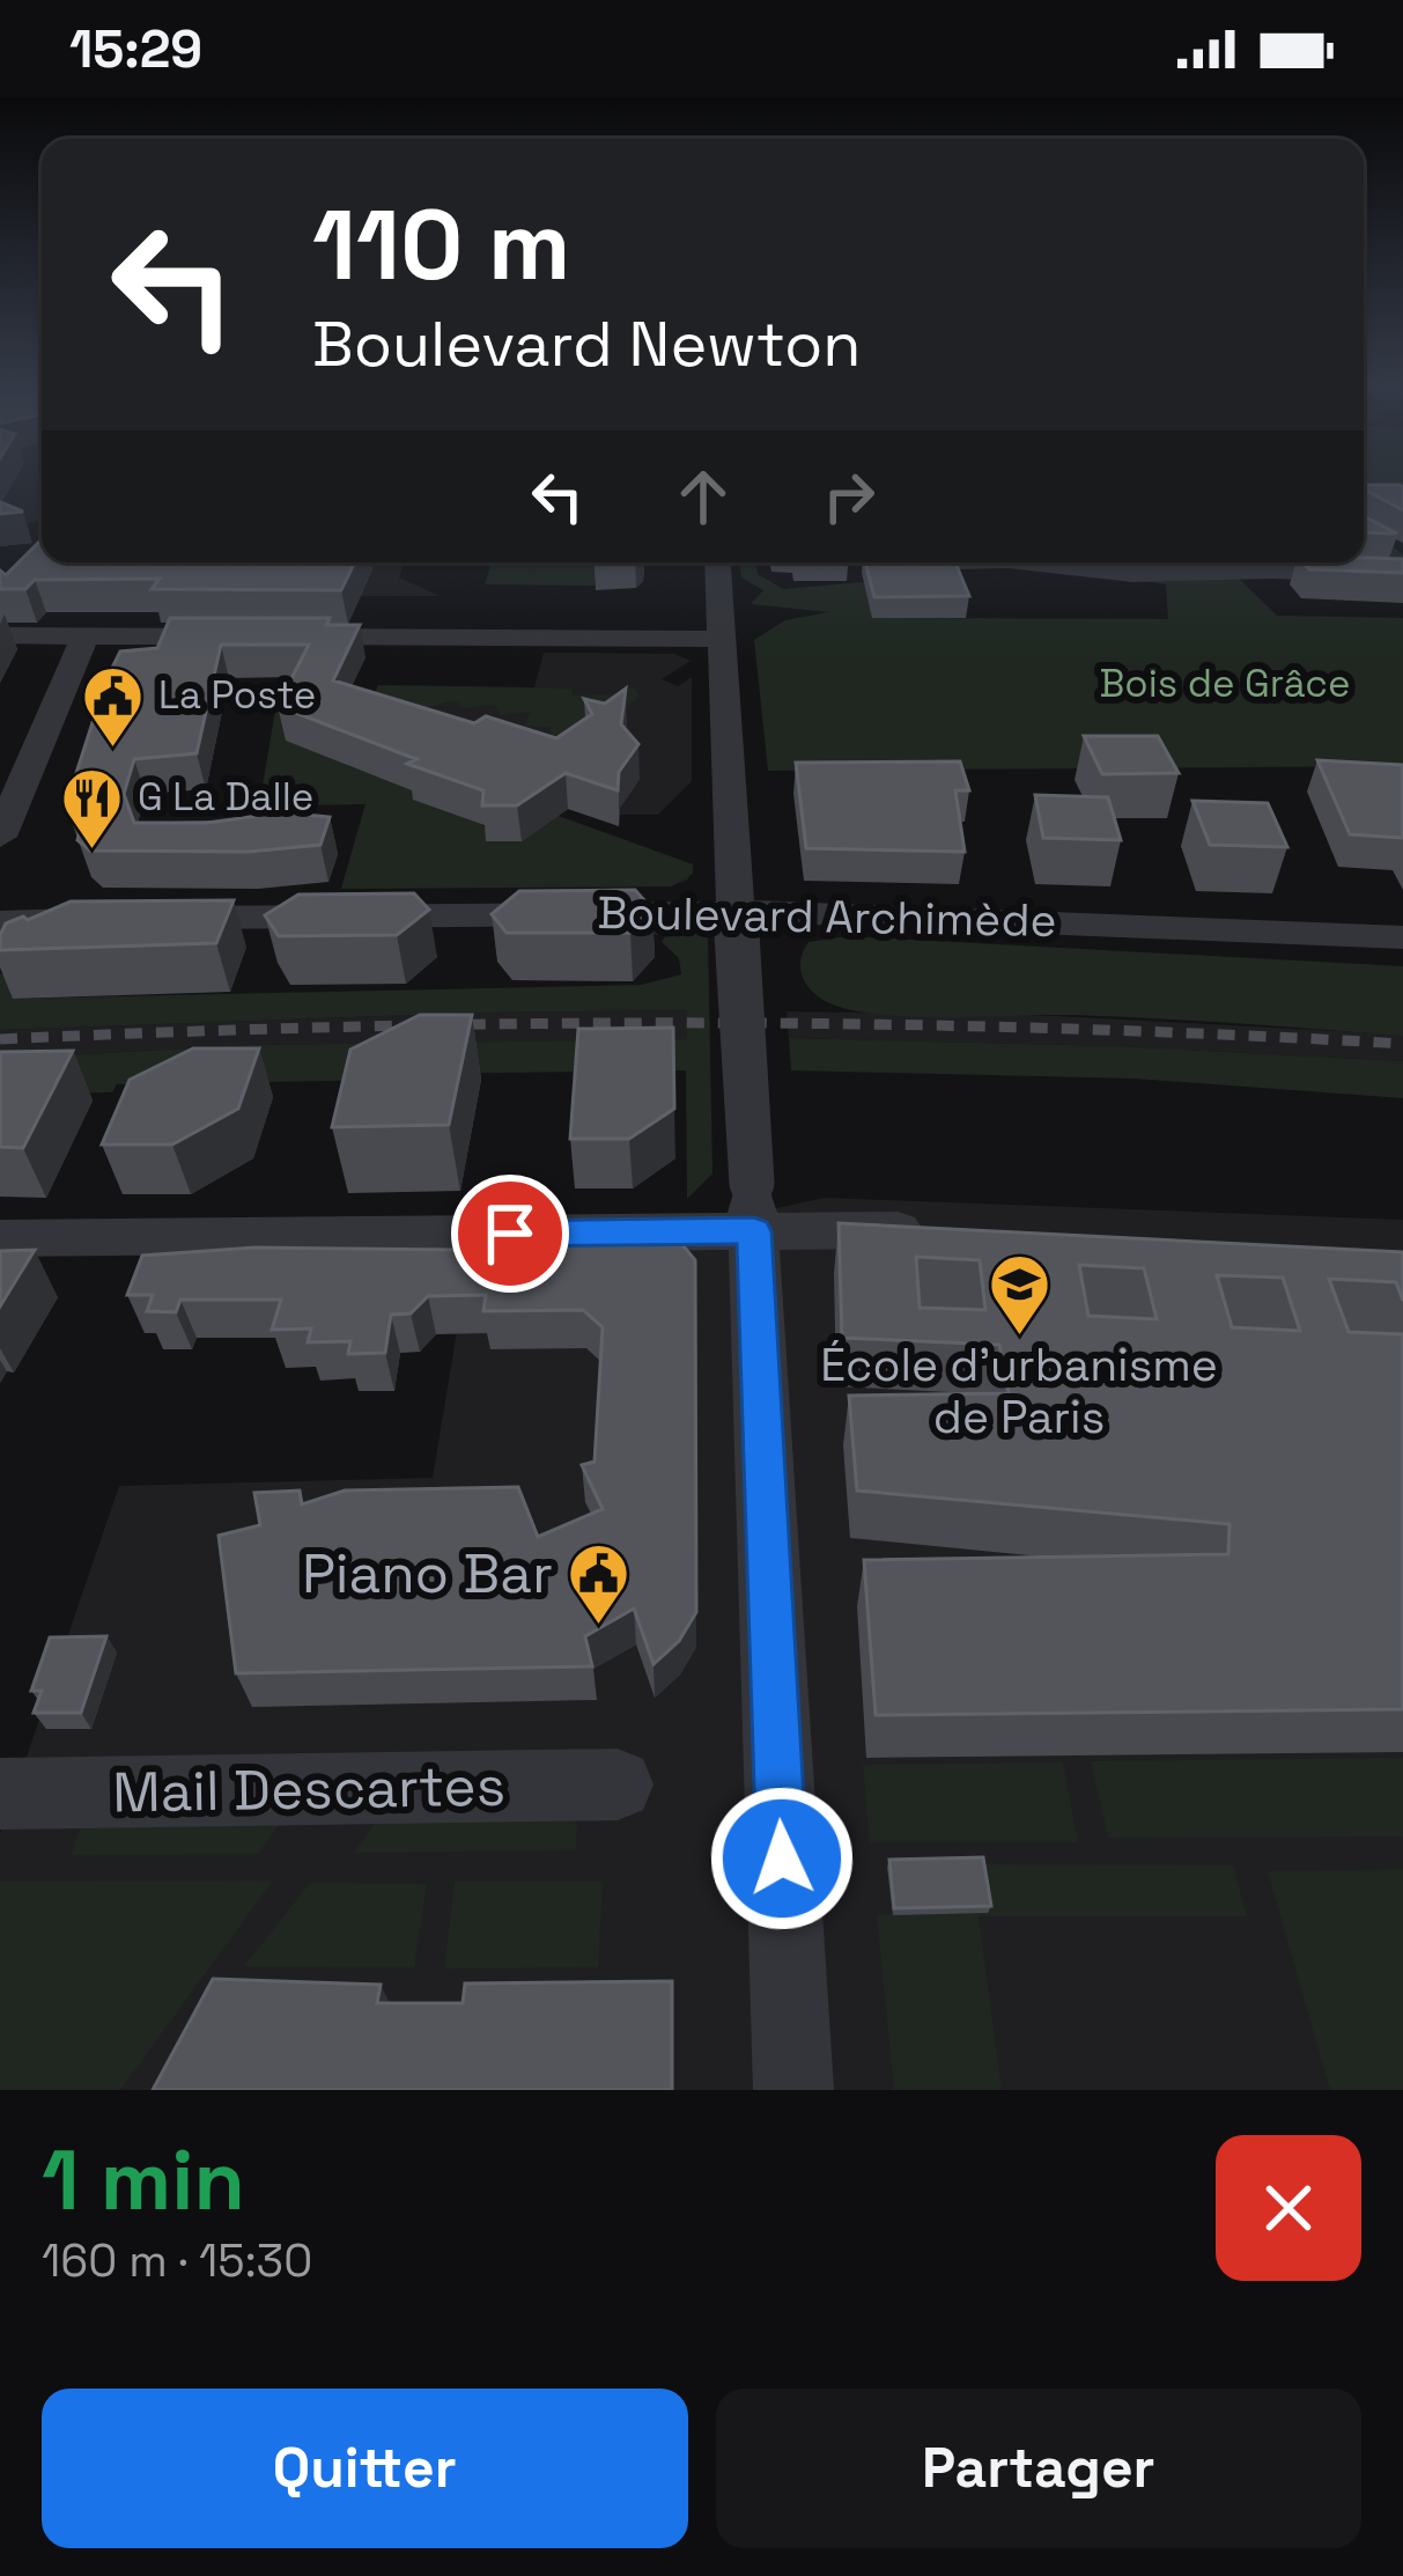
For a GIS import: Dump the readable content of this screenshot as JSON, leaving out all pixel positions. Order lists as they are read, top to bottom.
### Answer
{
  "streets": {
    "street": ["Boulevard Archimède", "Mail Descartes"]
  },
  "parks": ["Bois de Grâce"],
  "places": {
    "public building": ["La Poste", "Piano Bar"],
    "restaurant": ["G La Dalle"],
    "school or university": ["École d'urbanisme de Paris"]
  },
  "page": {
    "status": "15:29",
    "turn": ["110 m", "Boulevard Newton"],
    "heading": ["1 min", "160 m · 15:30"],
    "buttons": ["Quitter", "Partager"]
  }
}
